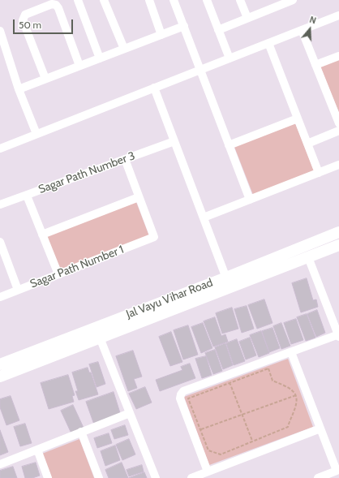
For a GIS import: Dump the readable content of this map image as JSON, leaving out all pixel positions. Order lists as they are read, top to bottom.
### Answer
{
  "streets": {
    "street": ["Sagar Path Number 3", "Sagar Path Number 1", "Jal Vayu Vihar Road"]
  },
  "scale_bar": "50 m",
  "north": "top"
}
